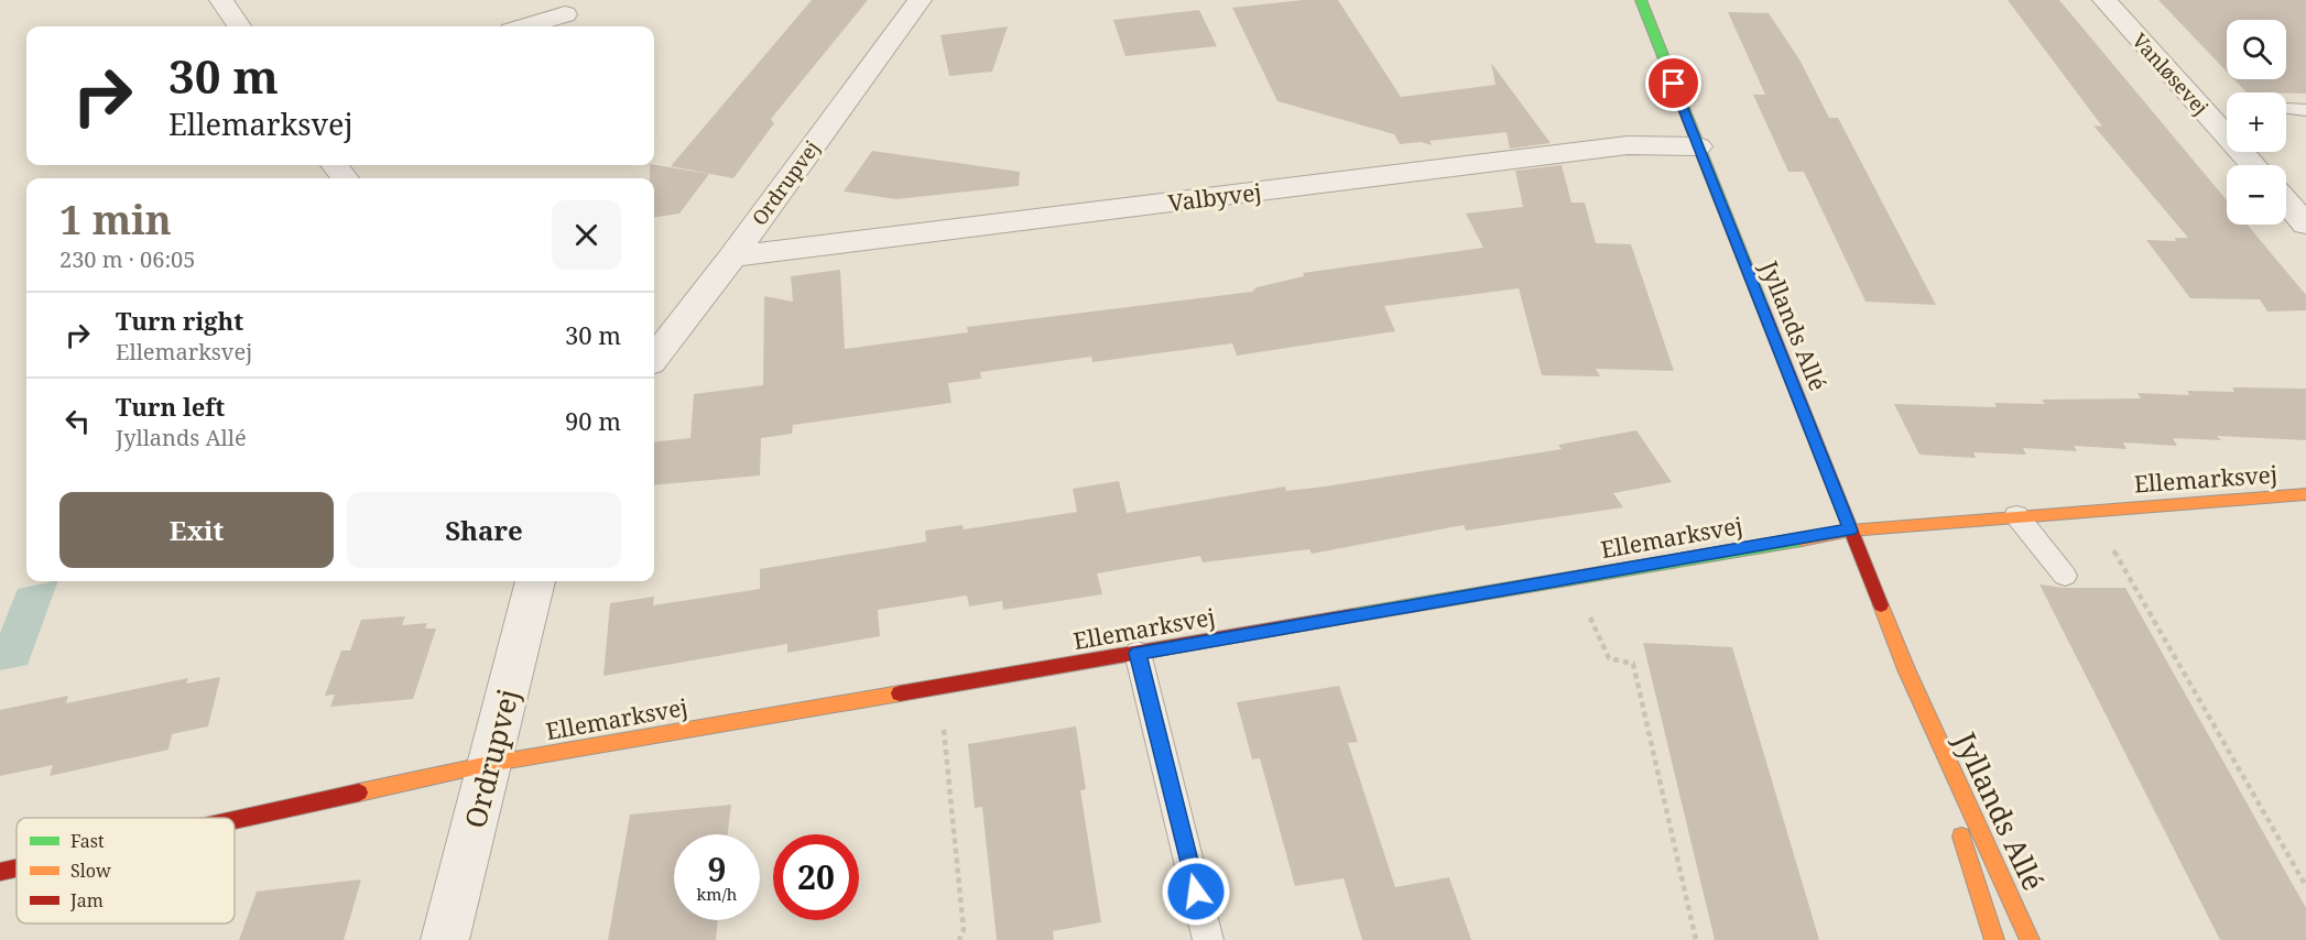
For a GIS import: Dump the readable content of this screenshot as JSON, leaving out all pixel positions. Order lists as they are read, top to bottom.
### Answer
{
  "streets": {
    "street": [
      "Vanløsevej",
      "Ordrupvej",
      "Valbyvej",
      "Jyllands Allé",
      "Ellemarksvej"
    ]
  },
  "crossings": [
    ["Ordrupvej", "Valbyvej"],
    ["Ordrupvej", "Ellemarksvej"],
    ["Valbyvej", "Jyllands Allé"],
    ["Jyllands Allé", "Ellemarksvej"]
  ],
  "legend": ["Fast", "Slow", "Jam"],
  "page": {
    "map_buttons": ["+", "−"],
    "turn": ["30 m", "Ellemarksvej"],
    "heading": ["1 min", "230 m · 06:05"],
    "list": [
      {
        "name": "Turn right",
        "note": "Ellemarksvej",
        "value": "30 m"
      },
      {
        "name": "Turn left",
        "note": "Jyllands Allé",
        "value": "90 m"
      }
    ],
    "buttons": ["Exit", "Share"],
    "speed": "9 km/h",
    "limit": "20"
  }
}
